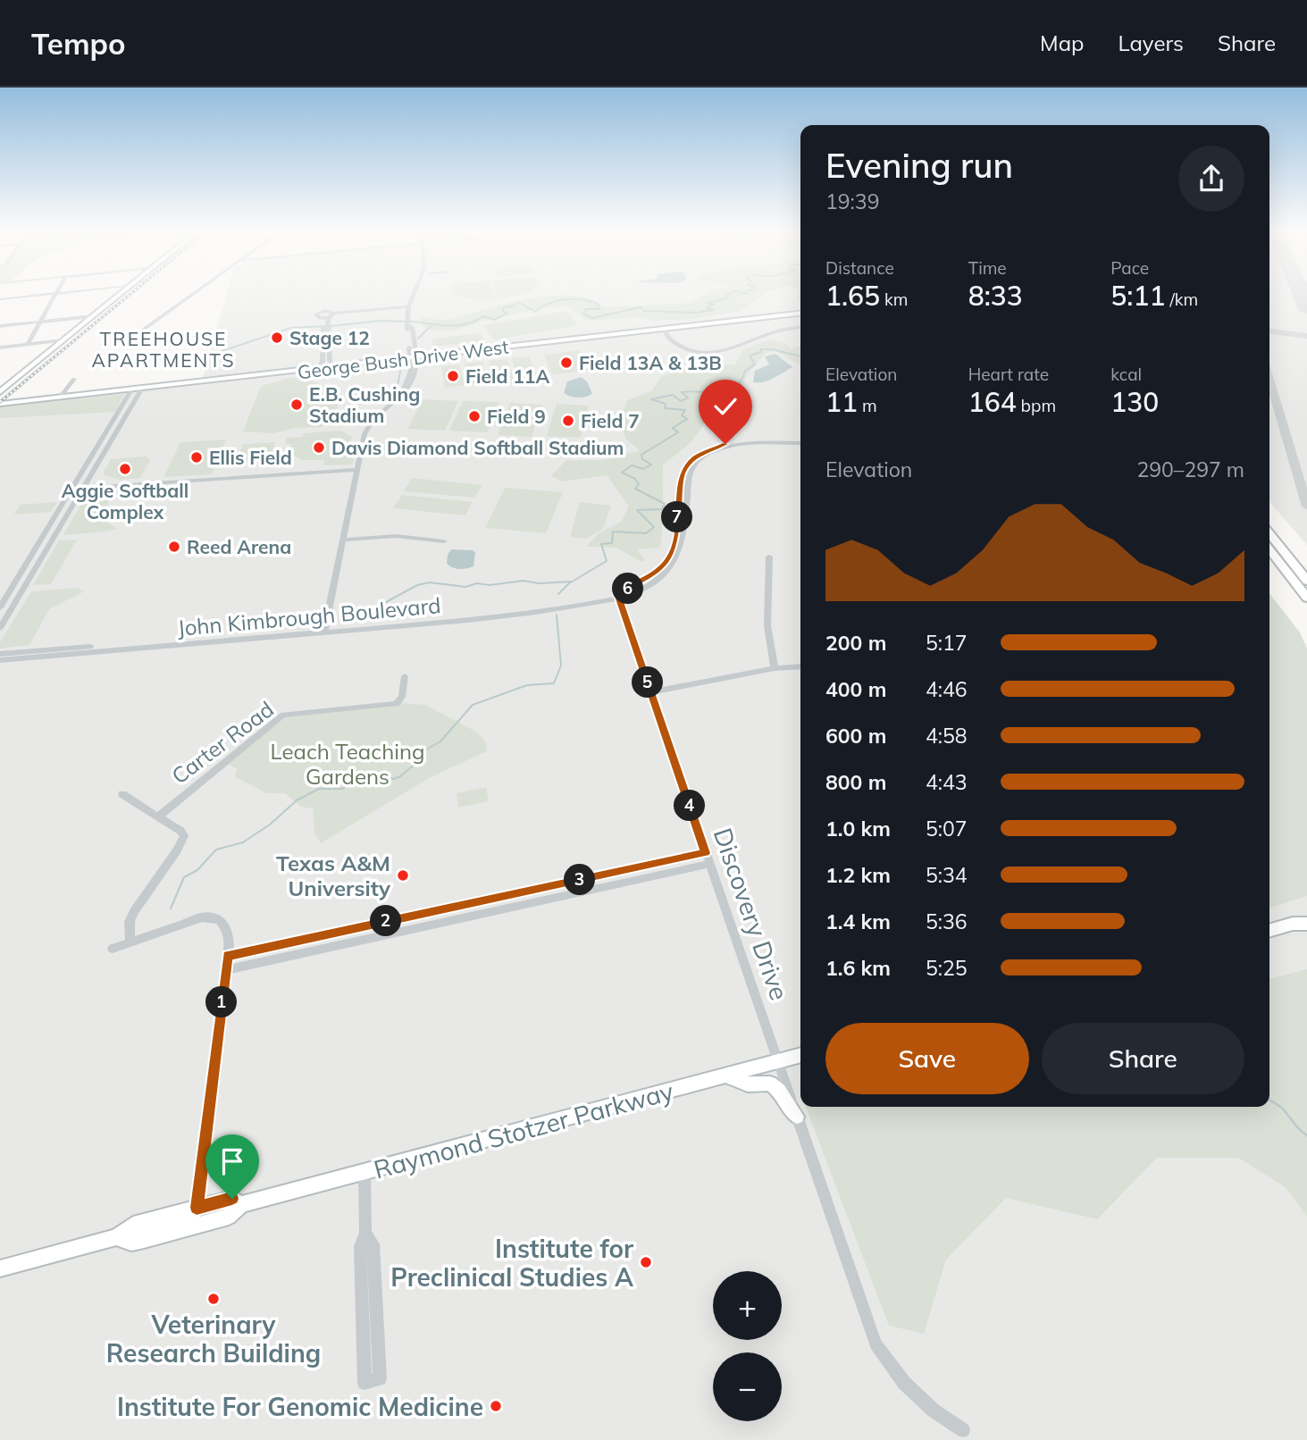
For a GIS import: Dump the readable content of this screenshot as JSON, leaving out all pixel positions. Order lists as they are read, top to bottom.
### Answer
{
  "streets": {
    "main road": ["George Bush Drive West", "Raymond Stotzer Parkway"],
    "street": ["John Kimbrough Boulevard", "Carter Road", "Discovery Drive"]
  },
  "crossings": [
    ["John Kimbrough Boulevard", "Discovery Drive"],
    ["Discovery Drive", "Raymond Stotzer Parkway"]
  ],
  "districts": ["TREEHOUSE APARTMENTS"],
  "parks": ["Leach Teaching Gardens"],
  "places": [
    "Stage 12",
    "Field 13A & 13B",
    "Field 11A",
    "E.B. Cushing Stadium",
    "Field 9",
    "Field 7",
    "Davis Diamond Softball Stadium",
    "Ellis Field",
    "Aggie Softball Complex",
    "Reed Arena",
    "Texas A&M University",
    "Institute for Preclinical Studies A",
    "Veterinary Research Building",
    "Institute For Genomic Medicine"
  ],
  "page": {
    "header": "Tempo",
    "nav": ["Map", "Layers", "Share"],
    "heading": ["Evening run", "19:39"],
    "stats": [
      ["Distance", "1.65 km"],
      ["Time", "8:33"],
      ["Pace", "5:11 /km"],
      ["Elevation", "11 m"],
      ["Heart rate", "164 bpm"],
      ["kcal", "130"]
    ],
    "chart": ["Elevation", "290–297 m"],
    "pins": [
      "7",
      "6",
      "5",
      "4",
      "3",
      "2",
      "1"
    ],
    "list": [
      {
        "name": "200 m",
        "note": "5:17"
      },
      {
        "name": "400 m",
        "note": "4:46"
      },
      {
        "name": "600 m",
        "note": "4:58"
      },
      {
        "name": "800 m",
        "note": "4:43"
      },
      {
        "name": "1.0 km",
        "note": "5:07"
      },
      {
        "name": "1.2 km",
        "note": "5:34"
      },
      {
        "name": "1.4 km",
        "note": "5:36"
      },
      {
        "name": "1.6 km",
        "note": "5:25"
      }
    ],
    "buttons": ["Save", "Share"],
    "map_buttons": ["+", "−"]
  }
}
